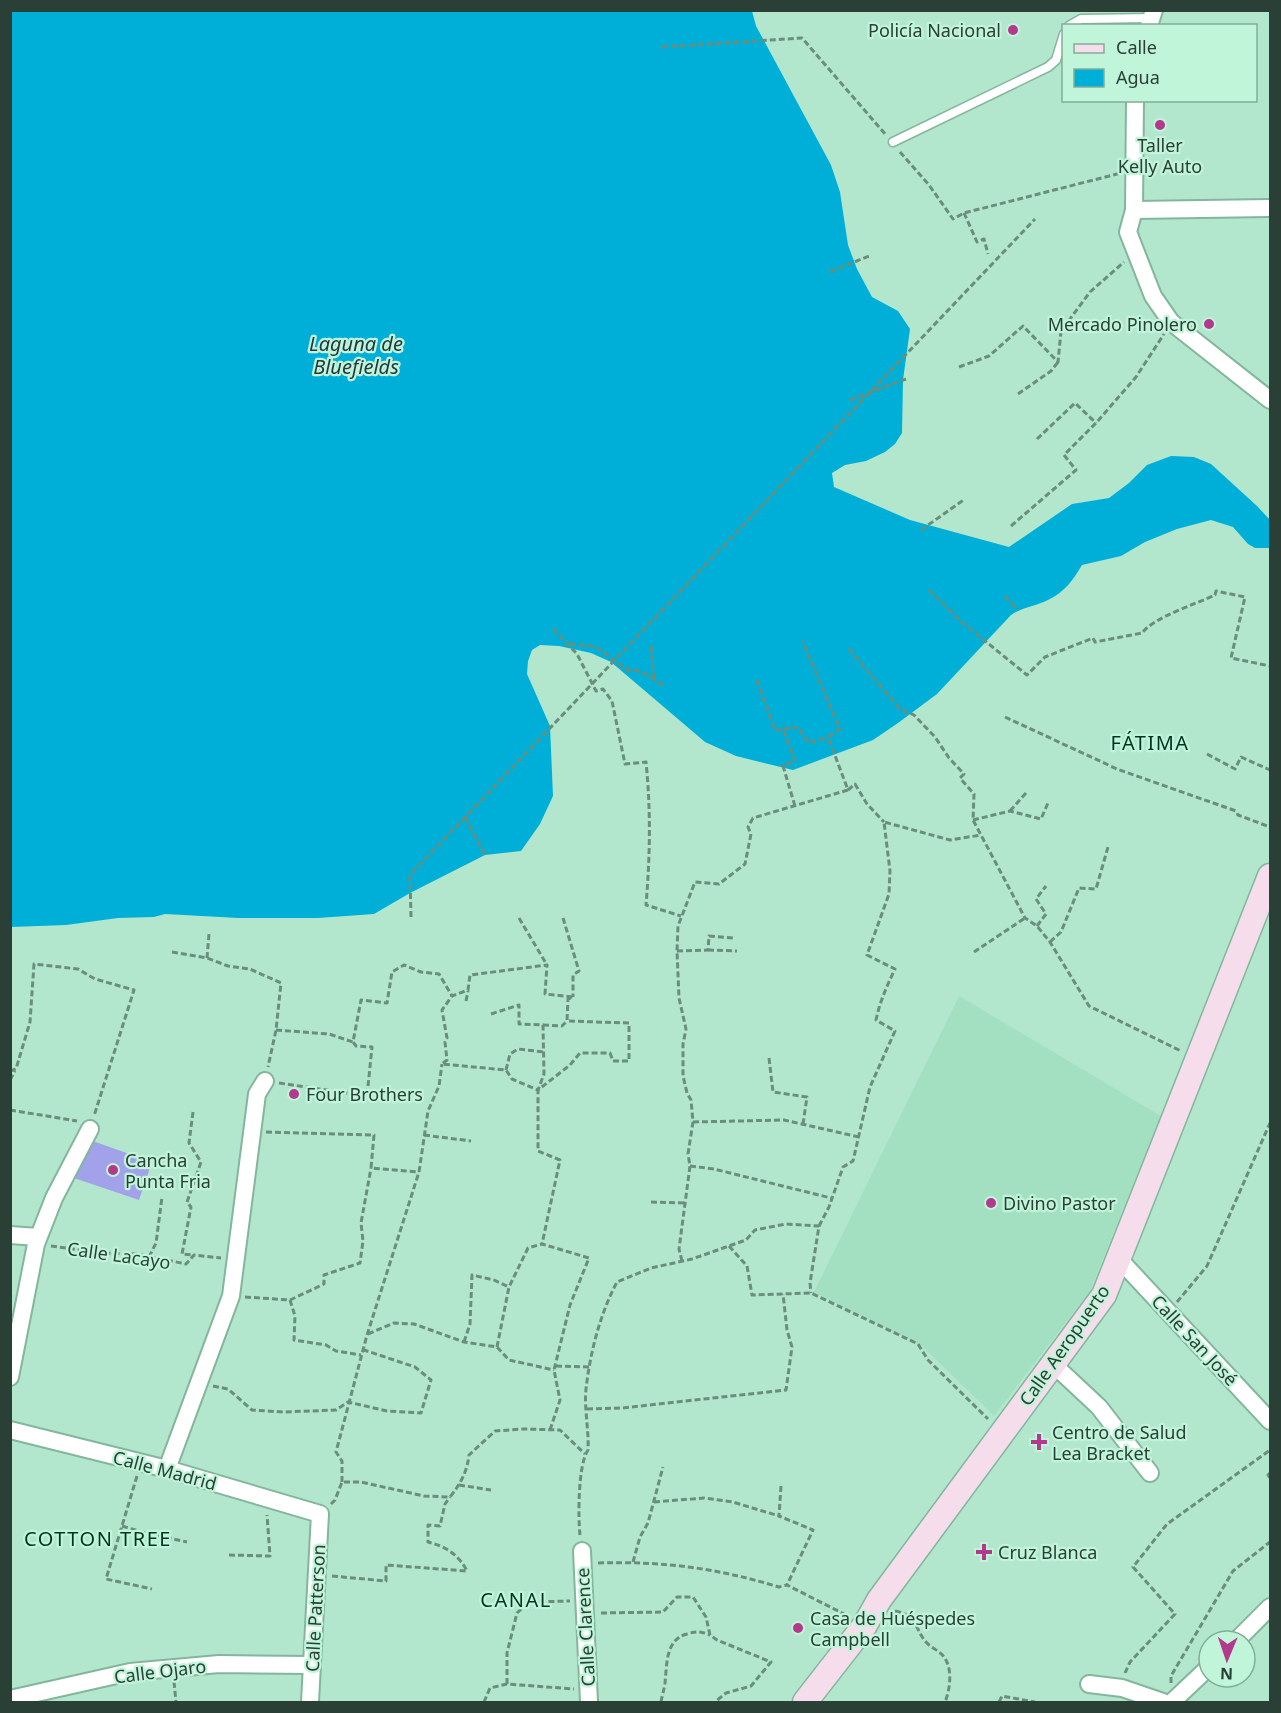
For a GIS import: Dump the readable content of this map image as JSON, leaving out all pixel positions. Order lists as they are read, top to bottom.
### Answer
{
  "streets": {
    "street": [
      "Calle San José",
      "Calle Aeropuerto",
      "Calle Madrid",
      "Calle Patterson",
      "Calle Clarence",
      "Calle Ojaro"
    ],
    "path": ["Calle Lacayo"]
  },
  "crossings": [
    ["Calle San José", "Calle Aeropuerto"],
    ["Calle Madrid", "Calle Patterson"],
    ["Calle Patterson", "Calle Ojaro"]
  ],
  "districts": ["FÁTIMA", "COTTON TREE", "CANAL"],
  "water": ["Laguna de Bluefields"],
  "places": {
    "other": [
      "Policía Nacional",
      "Taller Kelly Auto",
      "Mercado Pinolero",
      "Four Brothers",
      "Cancha Punta Fria",
      "Divino Pastor",
      "Casa de Huéspedes Campbell"
    ],
    "health": ["Centro de Salud Lea Bracket", "Cruz Blanca"]
  },
  "legend": ["Calle", "Agua"],
  "north": "bottom"
}
